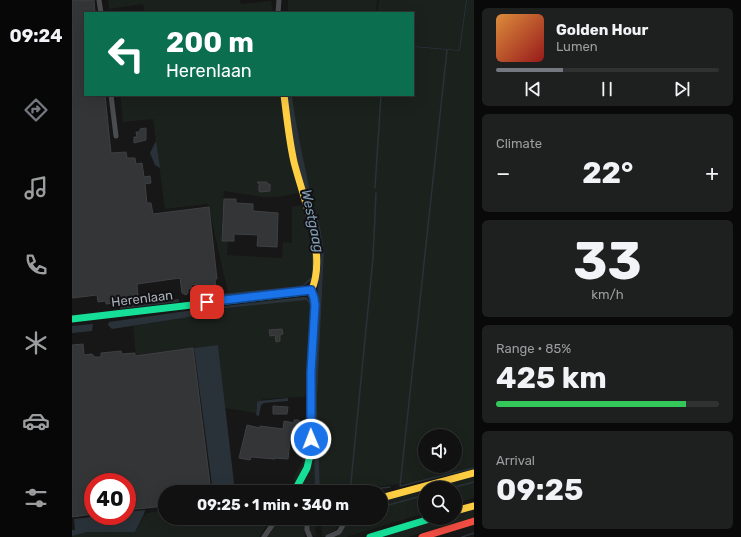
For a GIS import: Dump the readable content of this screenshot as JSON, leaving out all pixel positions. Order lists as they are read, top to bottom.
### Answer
{
  "streets": {
    "main road": ["Herenlaan"]
  },
  "water": ["Westgaag"],
  "page": {
    "tabs": "09:24",
    "turn": ["200 m", "Herenlaan"],
    "song": ["Golden Hour", "Lumen"],
    "tile": [
      "Climate",
      ["33", "km/h"],
      ["Range · 85%", "425 km"],
      ["Arrival", "09:25"]
    ],
    "heat": ["−", "22°", "+"],
    "limit": "40",
    "trip": "09:25 · 1 min · 340 m"
  }
}
